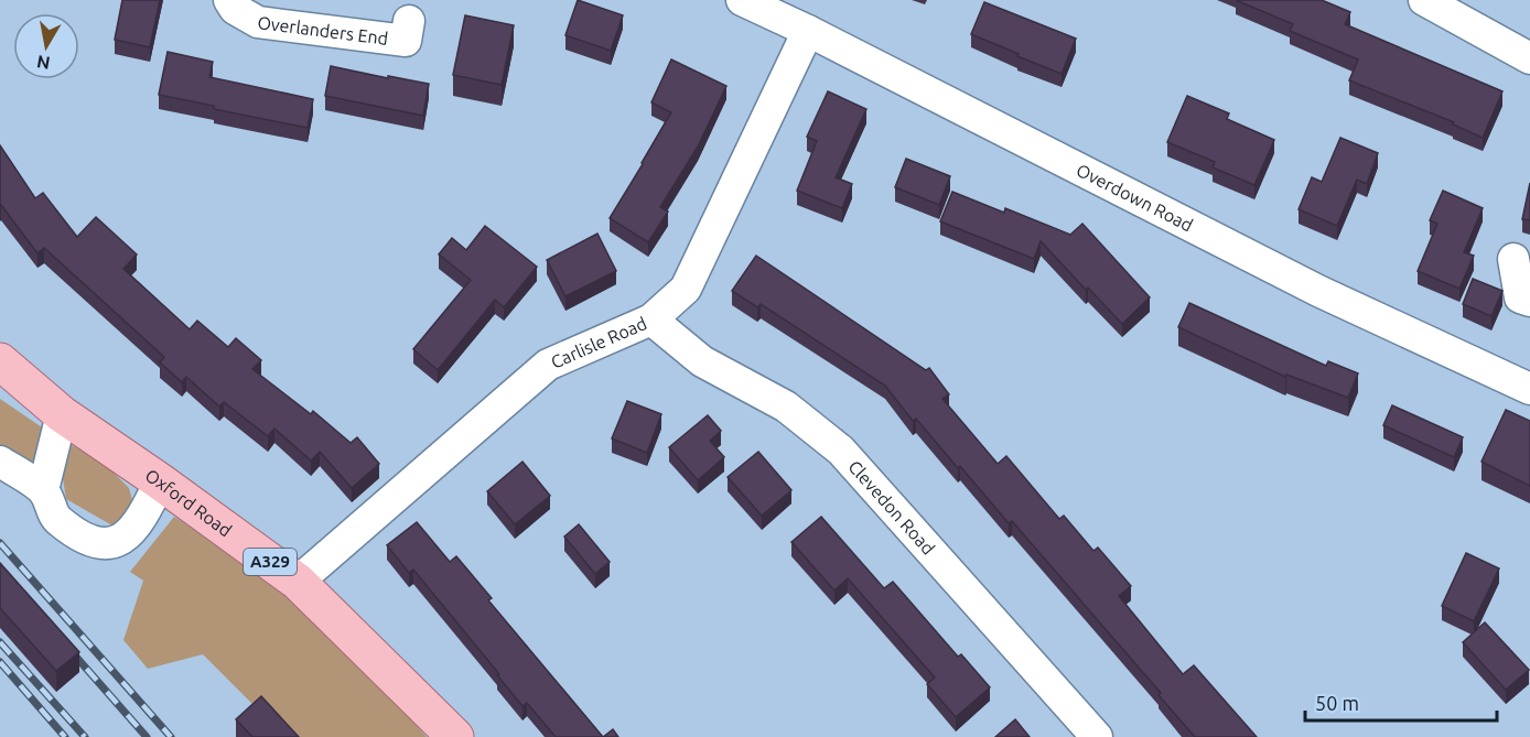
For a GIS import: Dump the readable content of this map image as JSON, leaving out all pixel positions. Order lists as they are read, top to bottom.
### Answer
{
  "streets": {
    "main road": ["Oxford Road", "A329"],
    "street": [
      "Overlanders End",
      "Overdown Road",
      "Carlisle Road",
      "Clevedon Road"
    ]
  },
  "crossings": [
    ["Overdown Road", "Carlisle Road"],
    ["Carlisle Road", "Oxford Road"],
    ["Carlisle Road", "Clevedon Road"]
  ],
  "scale_bar": "50 m",
  "north": "bottom"
}
